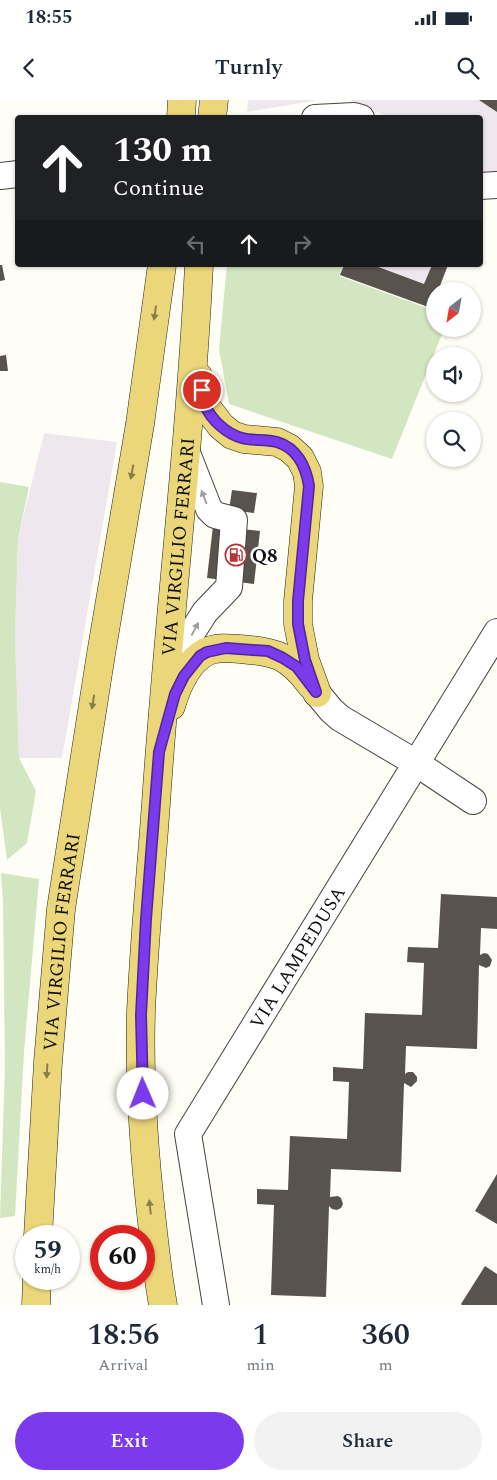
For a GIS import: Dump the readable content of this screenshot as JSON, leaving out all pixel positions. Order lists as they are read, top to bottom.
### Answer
{
  "streets": {
    "main road": ["VIA VIRGILIO FERRARI"],
    "street": ["VIA LAMPEDUSA"]
  },
  "places": {
    "fuel station": ["Q8"]
  },
  "north": "bottom left",
  "page": {
    "status": "18:55",
    "header": "Turnly",
    "turn": ["130 m", "Continue"],
    "speed": "59 km/h",
    "limit": "60",
    "eta": [
      "18:56",
      "Arrival",
      "1",
      "min",
      "360",
      "m"
    ],
    "buttons": ["Exit", "Share"]
  }
}
